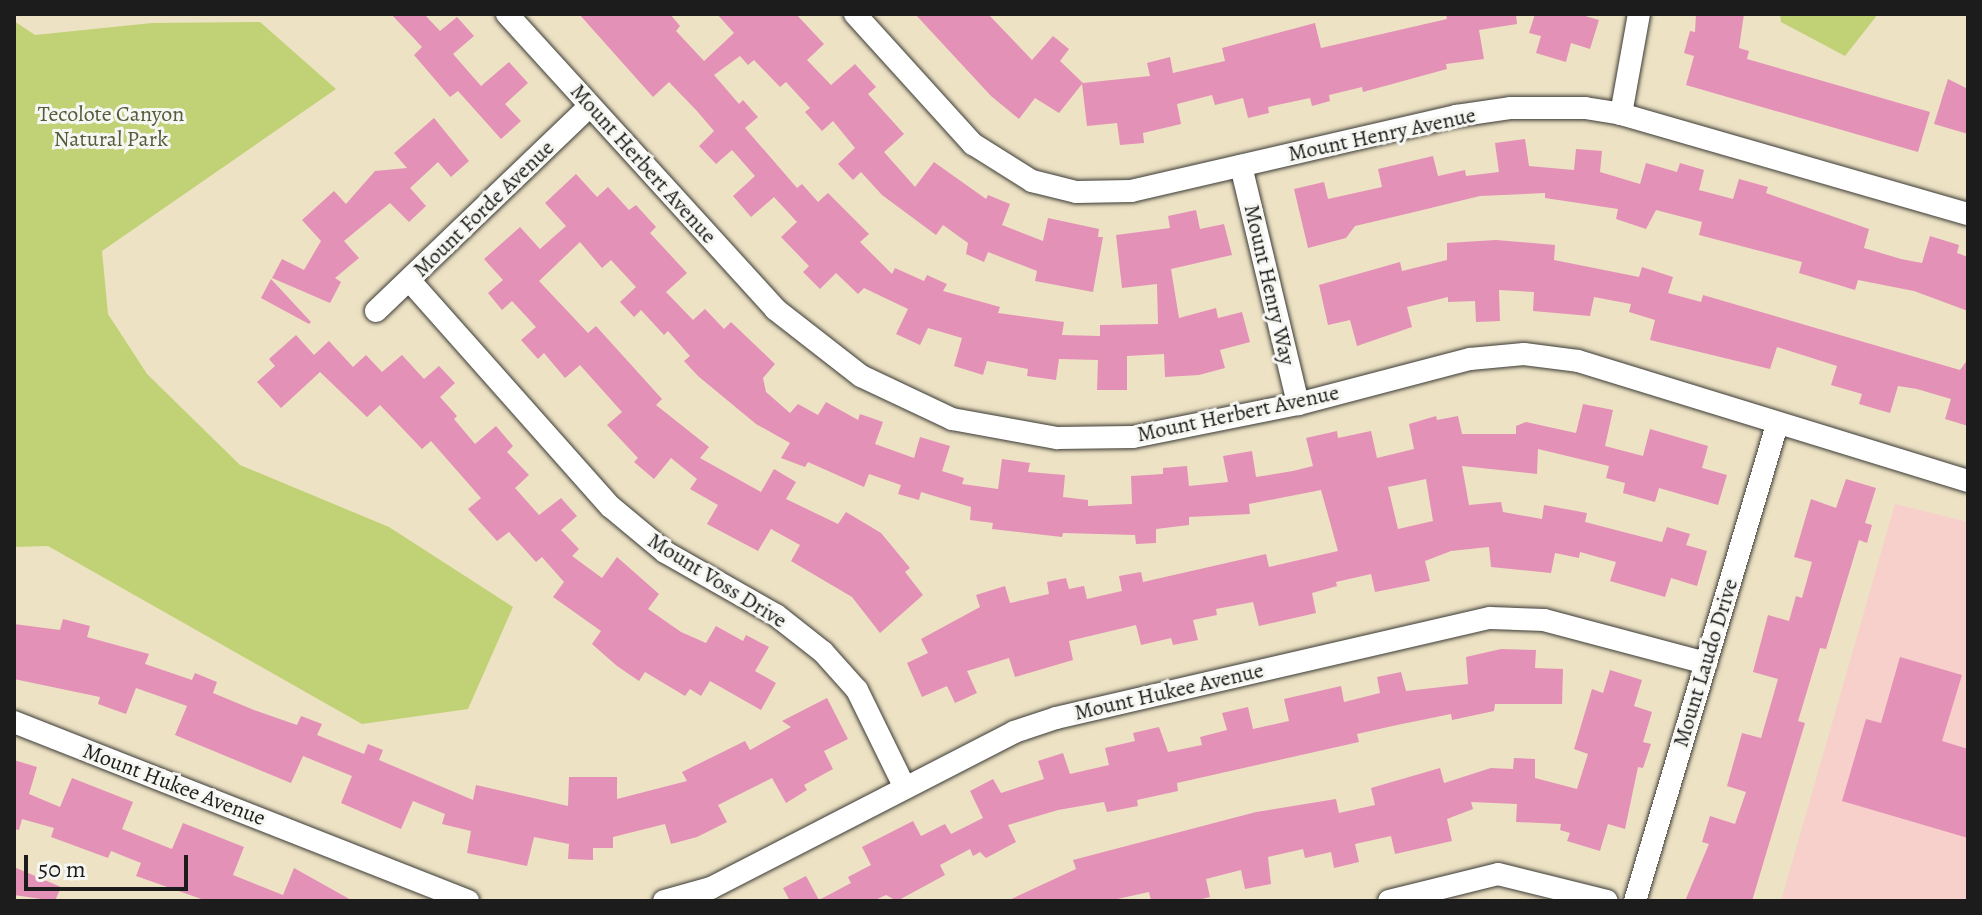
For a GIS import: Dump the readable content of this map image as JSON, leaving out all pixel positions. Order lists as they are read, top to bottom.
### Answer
{
  "streets": {
    "street": [
      "Mount Henry Avenue",
      "Mount Herbert Avenue",
      "Mount Forde Avenue",
      "Mount Henry Way",
      "Mount Voss Drive",
      "Mount Laudo Drive",
      "Mount Hukee Avenue"
    ]
  },
  "crossings": [
    ["Mount Henry Avenue", "Mount Henry Way"],
    ["Mount Herbert Avenue", "Mount Forde Avenue"],
    ["Mount Herbert Avenue", "Mount Henry Way"],
    ["Mount Herbert Avenue", "Mount Laudo Drive"],
    ["Mount Forde Avenue", "Mount Voss Drive"],
    ["Mount Voss Drive", "Mount Hukee Avenue"],
    ["Mount Laudo Drive", "Mount Hukee Avenue"]
  ],
  "parks": ["Tecolote Canyon Natural Park"],
  "scale_bar": "50 m"
}
